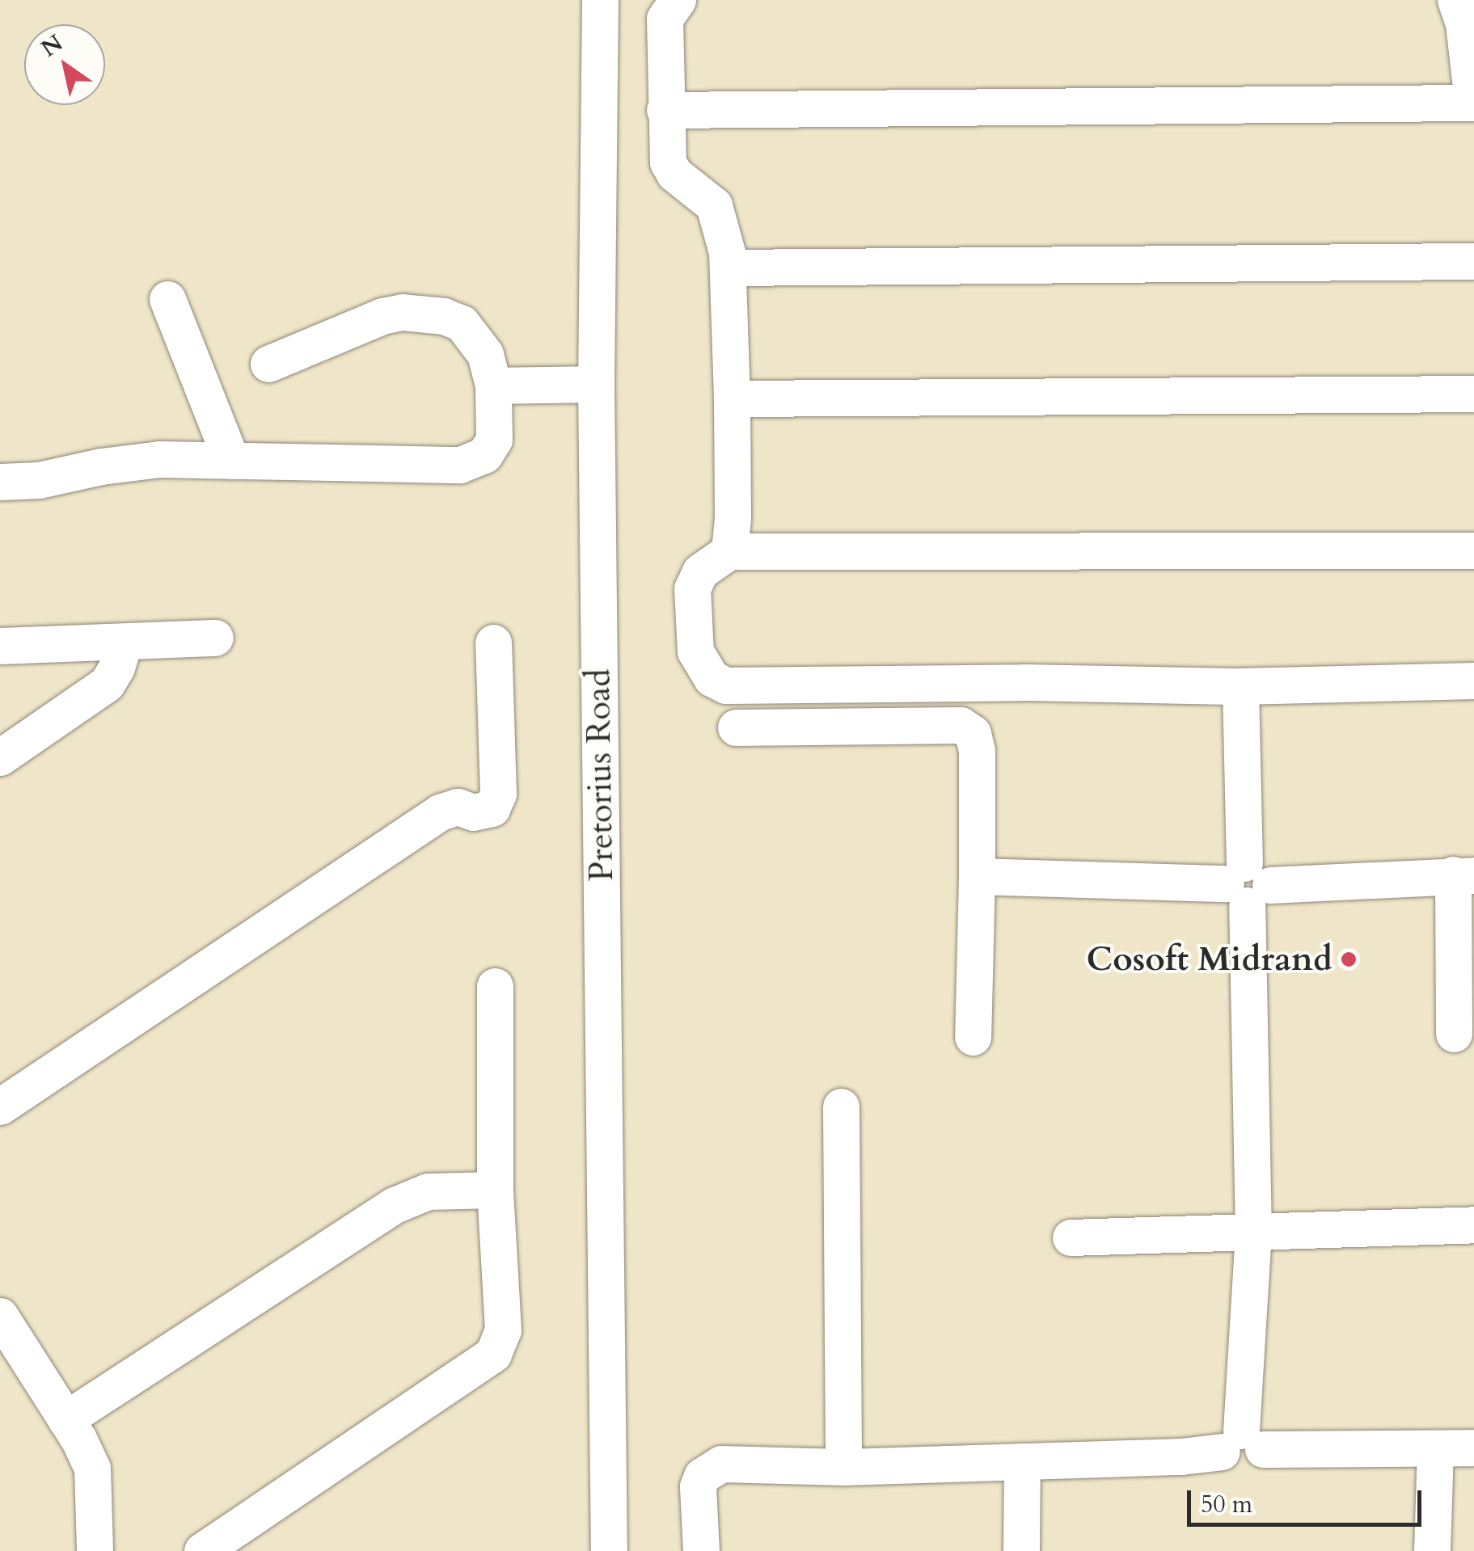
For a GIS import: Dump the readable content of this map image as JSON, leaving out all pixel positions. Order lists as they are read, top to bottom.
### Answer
{
  "streets": {
    "street": ["Pretorius Road"]
  },
  "places": ["Cosoft Midrand"],
  "scale_bar": "50 m",
  "north": "top left"
}
